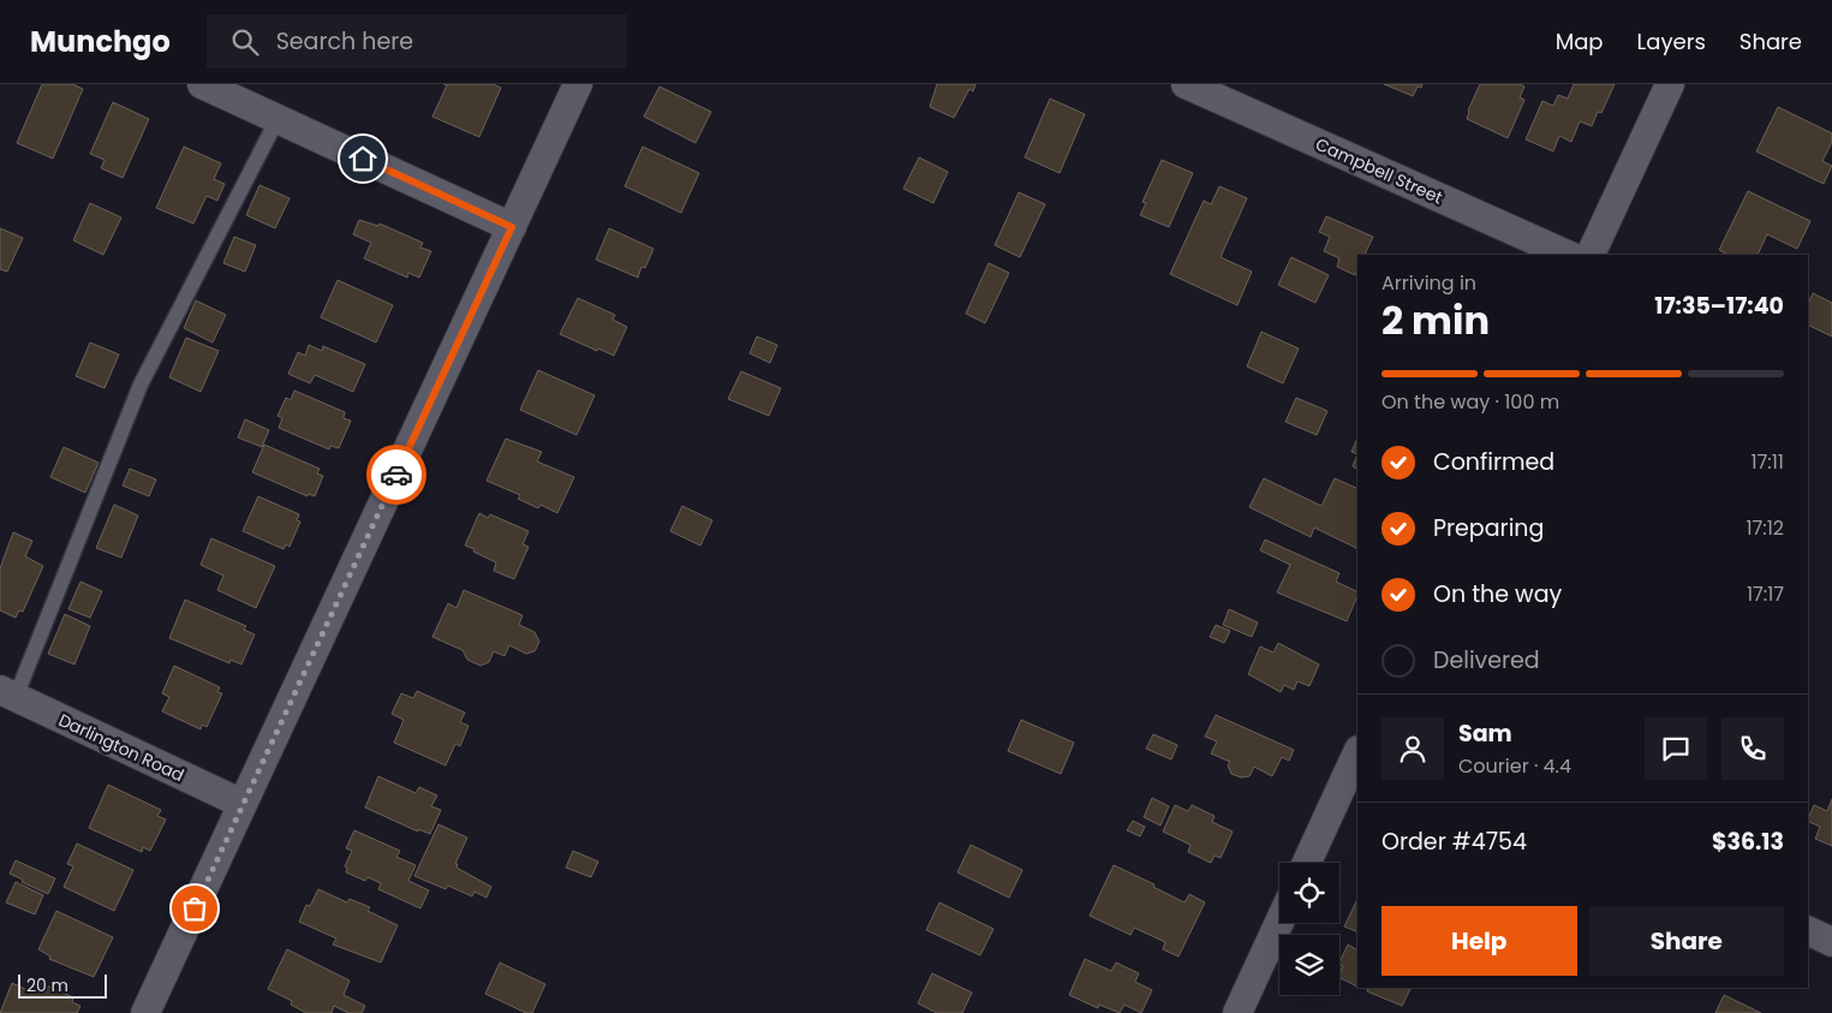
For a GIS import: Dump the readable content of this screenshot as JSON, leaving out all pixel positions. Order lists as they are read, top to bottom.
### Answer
{
  "streets": {
    "street": ["Campbell Street", "Darlington Road"]
  },
  "scale_bar": "20 m",
  "page": {
    "header": "Munchgo",
    "search": "Search here",
    "nav": ["Map", "Layers", "Share"],
    "heading": ["2 min", "Arriving in", "17:35–17:40"],
    "panel": [
      "Sam",
      "Courier · 4.4",
      "Order #4754",
      "$36.13"
    ],
    "bar": "On the way · 100 m",
    "list": [
      ["Confirmed", "17:11"],
      ["Preparing", "17:12"],
      ["On the way", "17:17"],
      "Delivered"
    ],
    "buttons": ["Help", "Share"],
    "scale": "20 m"
  }
}
